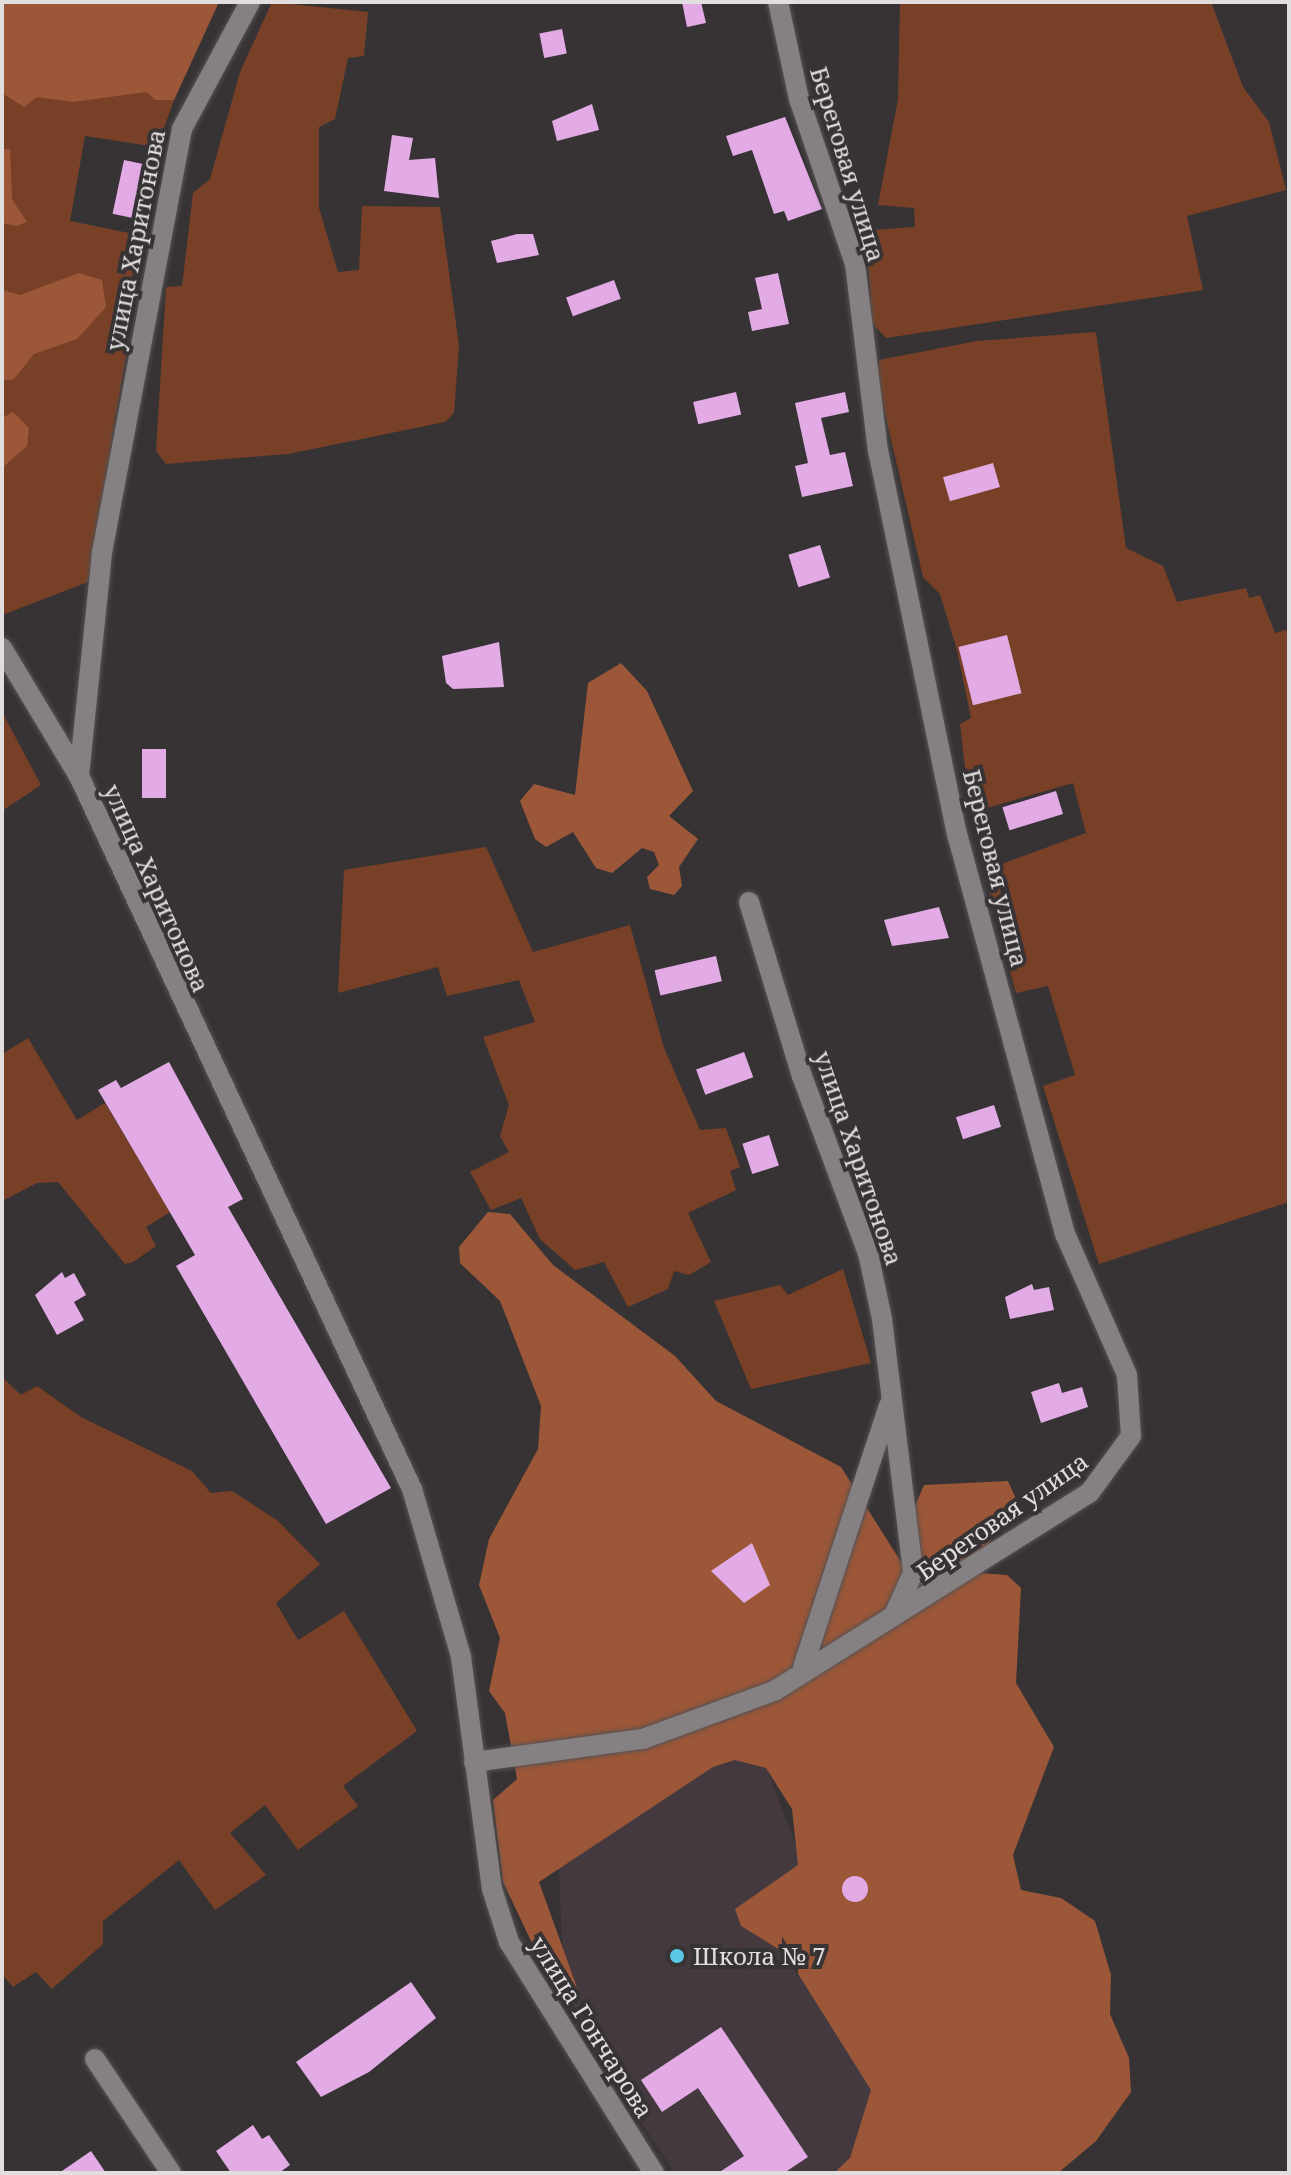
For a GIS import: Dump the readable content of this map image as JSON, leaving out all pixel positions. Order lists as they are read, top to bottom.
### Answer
{
  "streets": {
    "street": ["Береговая улица", "улица Харитонова", "улица Гончарова"]
  },
  "crossings": [
    ["Береговая улица", "улица Харитонова"],
    ["Береговая улица", "улица Гончарова"],
    ["улица Харитонова", "улица Гончарова"]
  ],
  "places": ["Школа № 7"]
}
